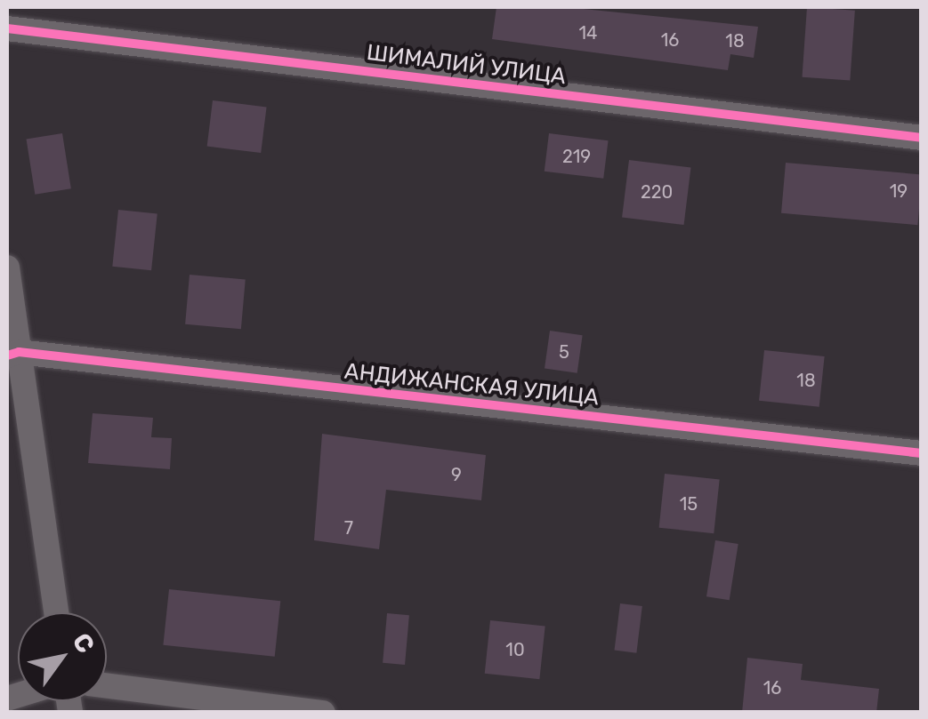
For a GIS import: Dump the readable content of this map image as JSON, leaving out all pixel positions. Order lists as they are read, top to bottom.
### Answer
{
  "streets": {
    "street": ["ШИМАЛИЙ УЛИЦА", "АНДИЖАНСКАЯ УЛИЦА"]
  },
  "house_numbers": [
    "14",
    "16",
    "18",
    "219",
    "19",
    "220",
    "5",
    "18",
    "9",
    "15",
    "7",
    "10",
    "16"
  ],
  "north": "top right"
}
